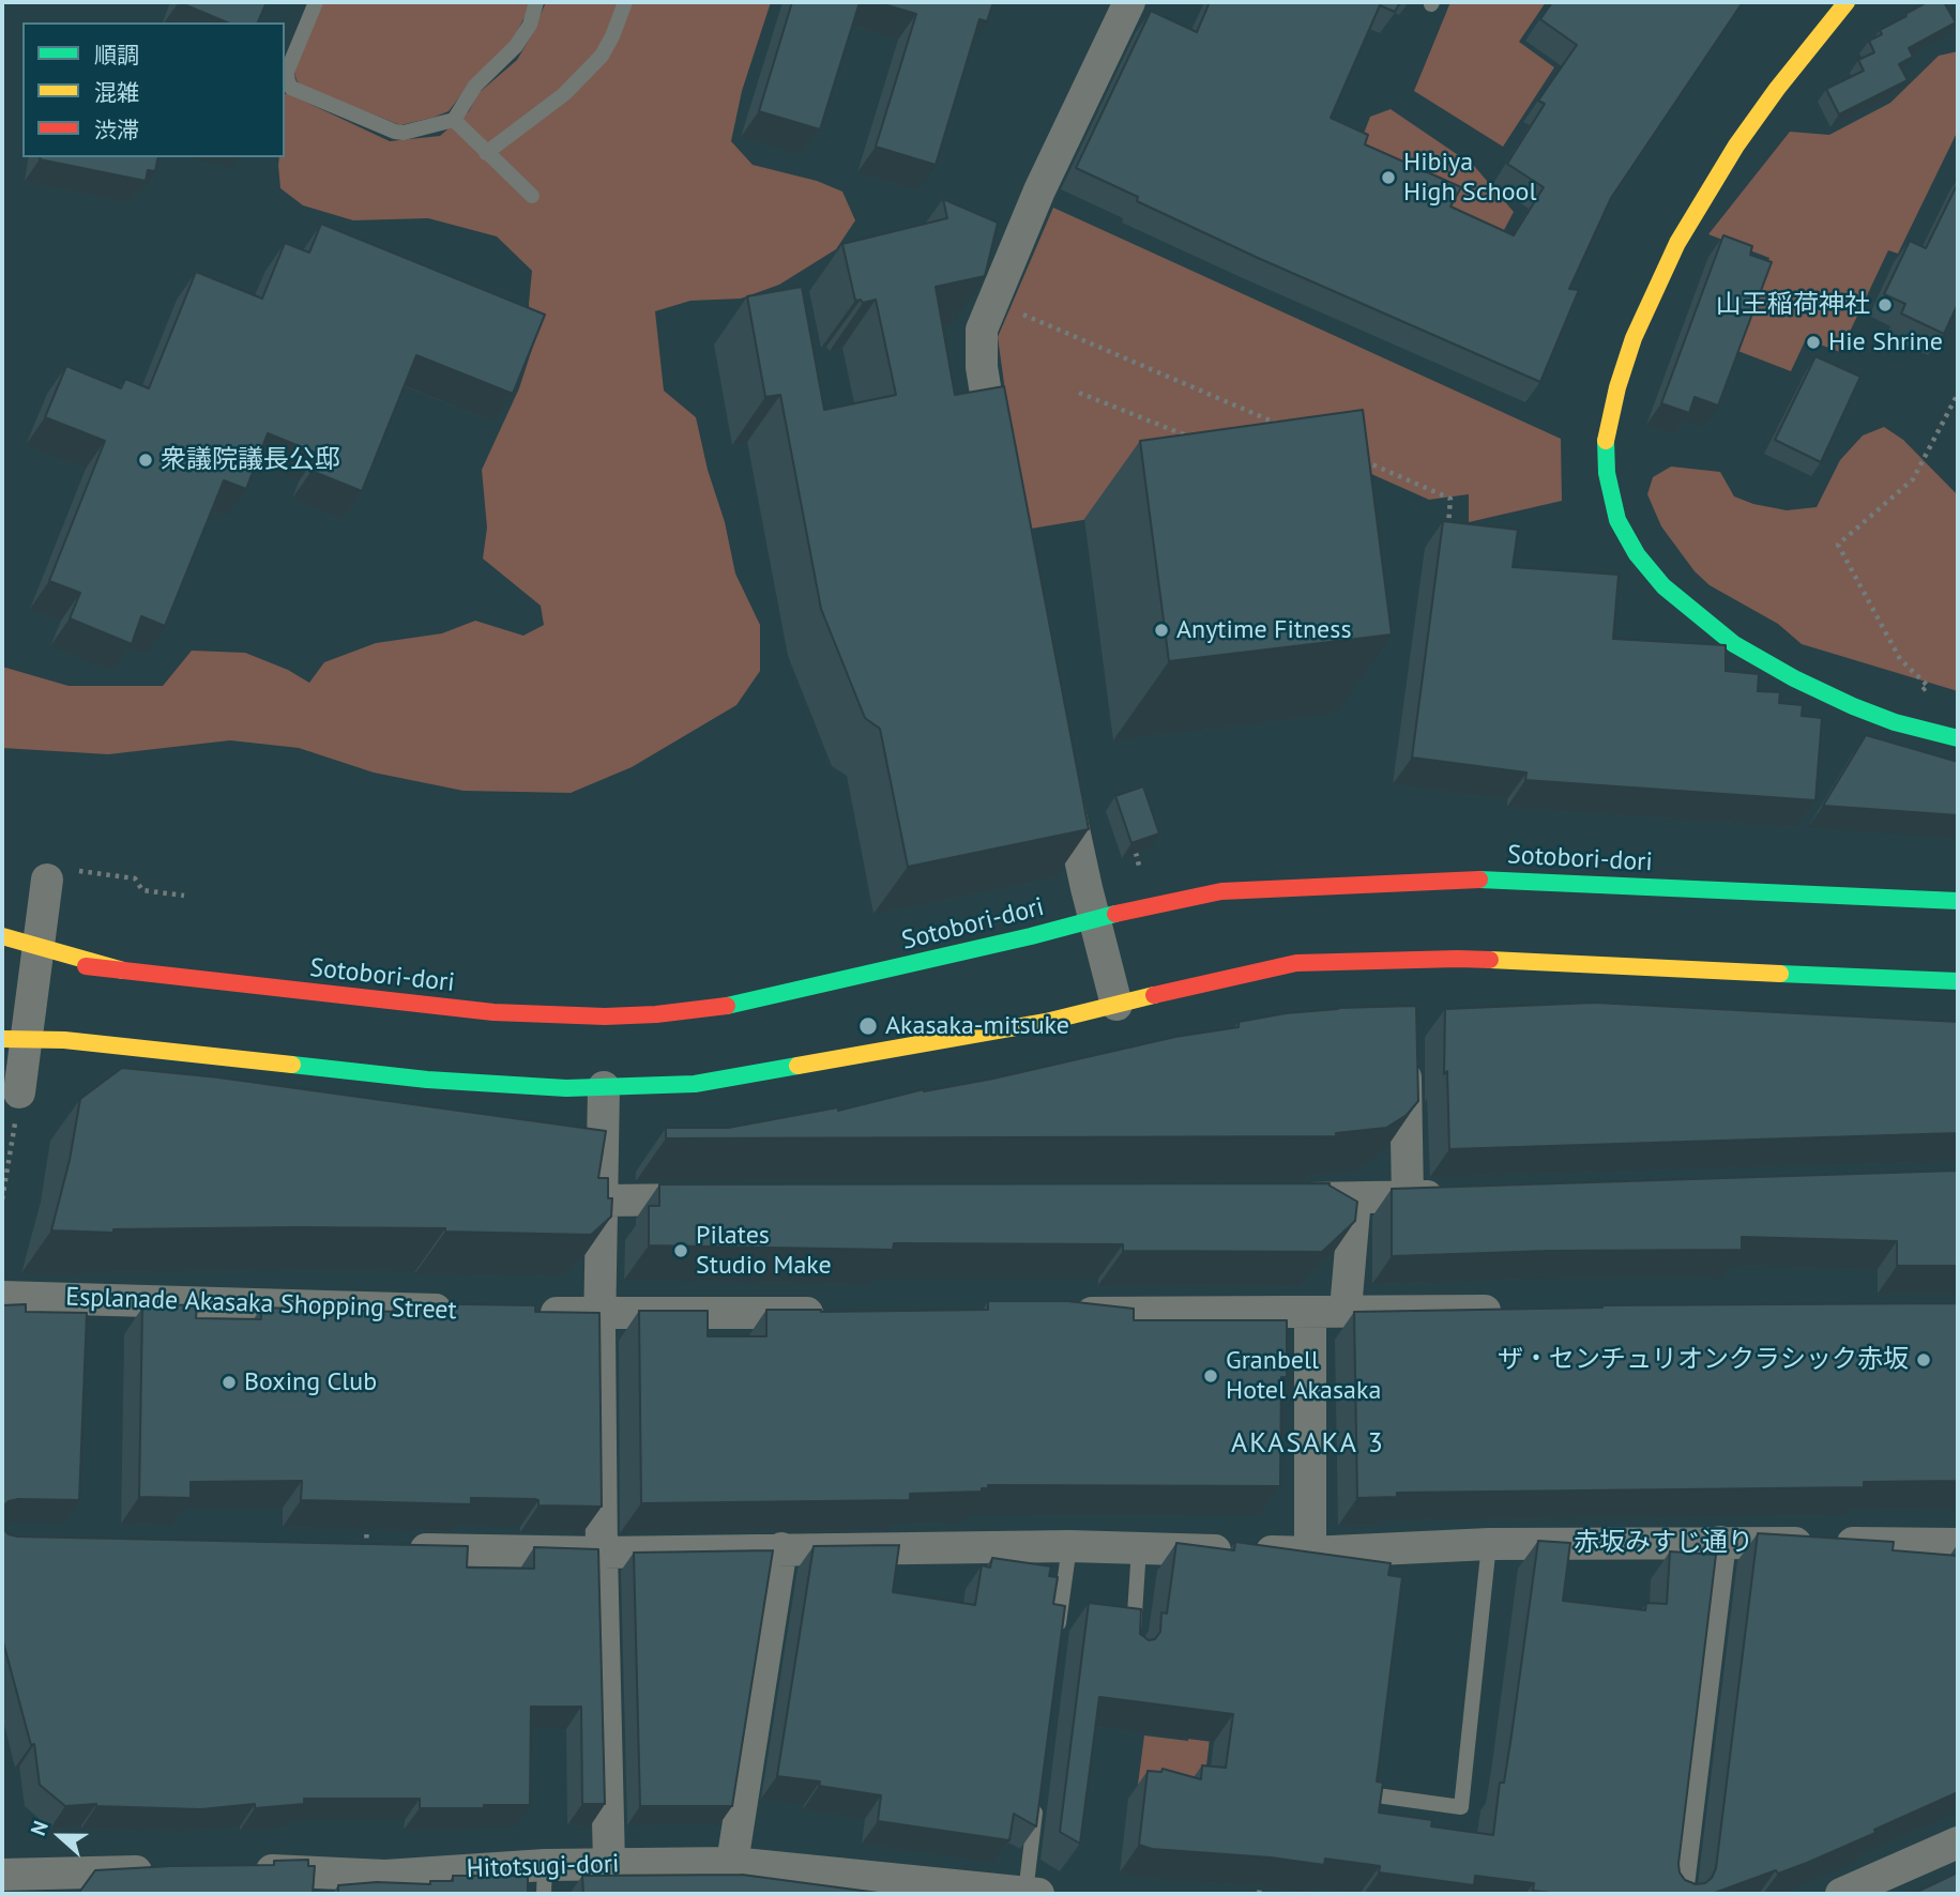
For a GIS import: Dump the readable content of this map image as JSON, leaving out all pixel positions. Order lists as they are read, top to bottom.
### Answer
{
  "streets": {
    "main road": ["Sotobori-dori"],
    "street": ["Esplanade Akasaka Shopping Street", "赤坂みすじ通り", "Hitotsugi-dori"]
  },
  "districts": ["AKASAKA 3"],
  "places": [
    "Hibiya High School",
    "山王稲荷神社",
    "Hie Shrine",
    "衆議院議長公邸",
    "Anytime Fitness",
    "Akasaka-mitsuke",
    "Pilates Studio Make",
    "ザ・センチュリオンクラシック赤坂",
    "Granbell Hotel Akasaka",
    "Boxing Club"
  ],
  "legend": ["順調", "混雑", "渋滞"],
  "north": "left"
}
